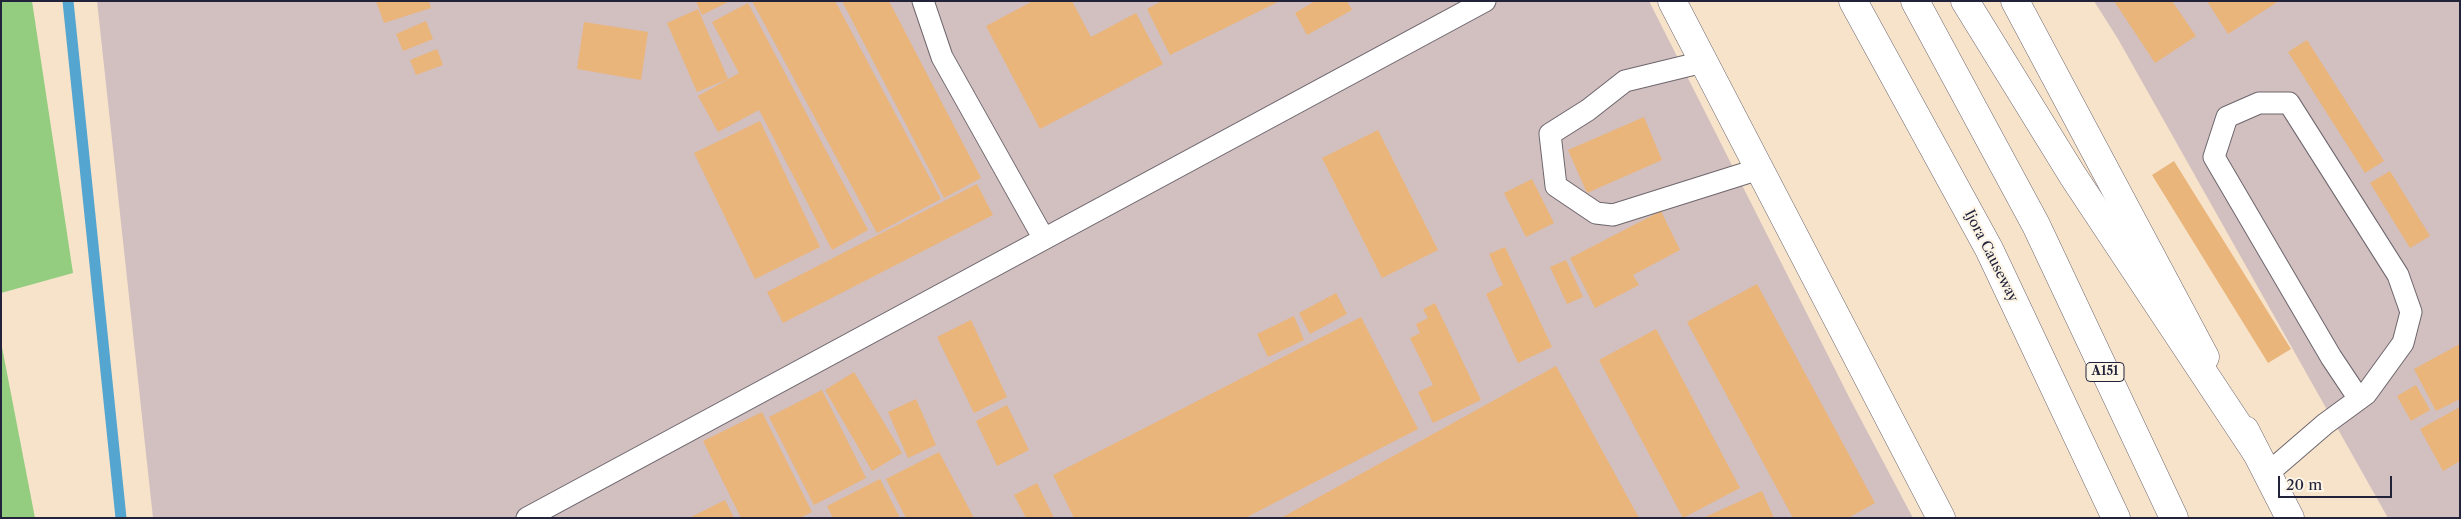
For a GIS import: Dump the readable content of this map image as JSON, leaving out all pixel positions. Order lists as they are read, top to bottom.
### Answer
{
  "streets": {
    "main road": ["Ijora Causeway", "A151"]
  },
  "scale_bar": "20 m"
}
